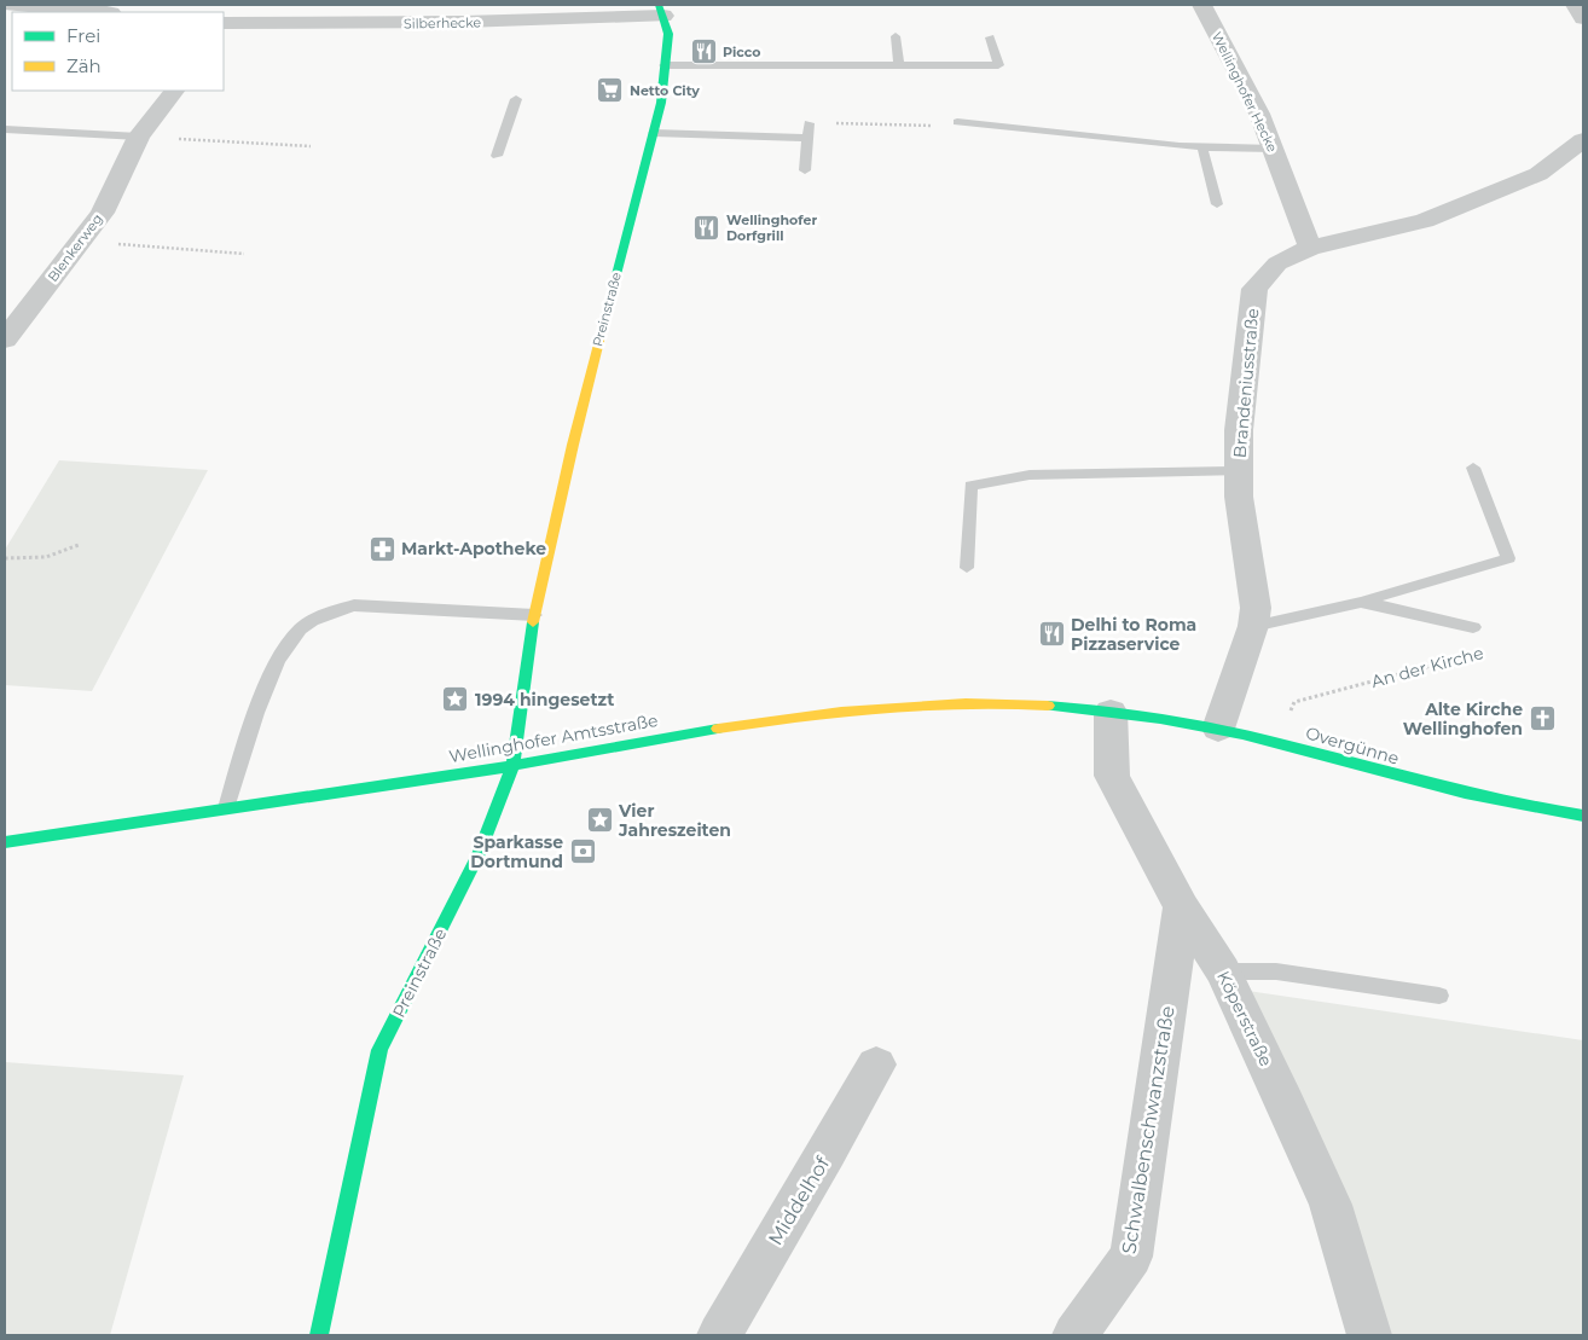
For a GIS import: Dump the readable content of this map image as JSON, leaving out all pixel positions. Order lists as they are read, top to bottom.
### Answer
{
  "streets": {
    "street": [
      "Silberhecke",
      "Wellinghofer Hecke",
      "Blenkerweg",
      "Preinstraße",
      "Brandeniusstraße",
      "Wellinghofer Amtsstraße",
      "Overgünne",
      "Köperstraße",
      "Schwalbenschwanzstraße",
      "Middelhof"
    ],
    "lane": ["An der Kirche"]
  },
  "crossings": [
    ["Silberhecke", "Preinstraße"],
    ["Wellinghofer Hecke", "Brandeniusstraße"],
    ["Preinstraße", "Wellinghofer Amtsstraße"],
    ["Brandeniusstraße", "An der Kirche"],
    ["Brandeniusstraße", "Overgünne"],
    ["Wellinghofer Amtsstraße", "Overgünne"],
    ["Wellinghofer Amtsstraße", "Köperstraße"],
    ["Overgünne", "Köperstraße"],
    ["Köperstraße", "Schwalbenschwanzstraße"]
  ],
  "places": {
    "restaurant": ["Picco", "Wellinghofer Dorfgrill", "Delhi to Roma Pizzaservice"],
    "supermarket": ["Netto City"],
    "pharmacy": ["Markt-Apotheke"],
    "place": ["1994 hingesetzt", "Vier Jahreszeiten"],
    "church": ["Alte Kirche Wellinghofen"],
    "bank": ["Sparkasse Dortmund"]
  },
  "legend": ["Frei", "Zäh"]
}
